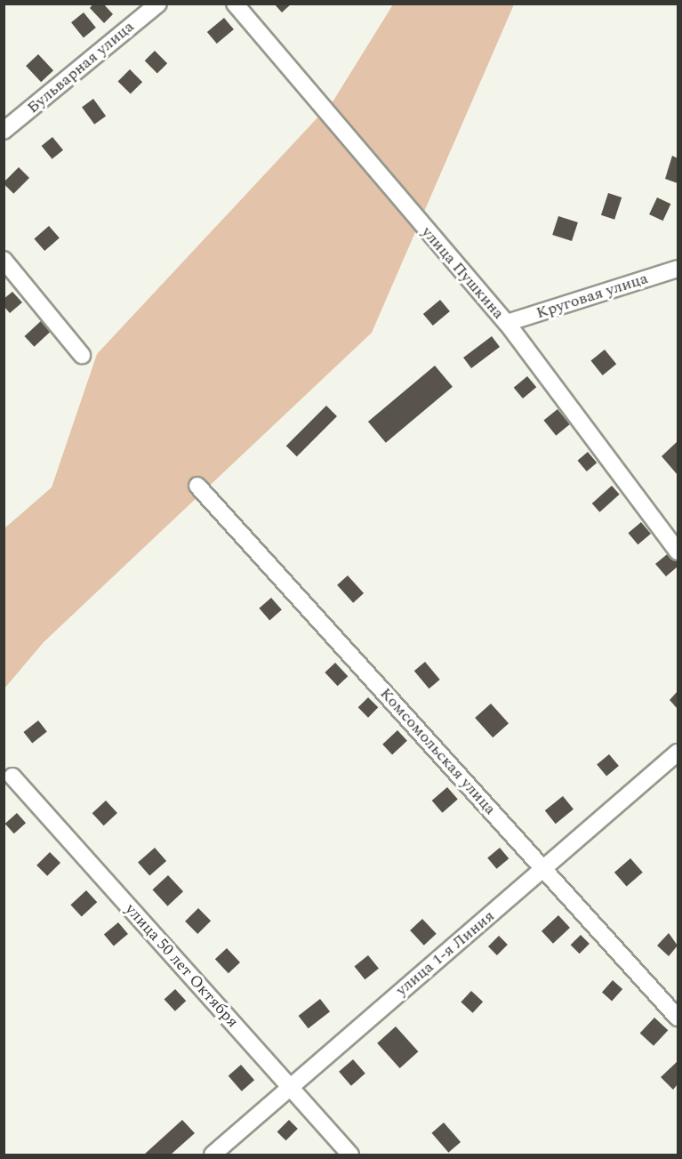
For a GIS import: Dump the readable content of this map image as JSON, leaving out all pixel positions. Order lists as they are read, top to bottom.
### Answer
{
  "streets": {
    "street": [
      "Бульварная улица",
      "улица Пушкина",
      "Круговая улица",
      "Комсомольская улица",
      "улица 1-я Линия",
      "улица 50 лет Октября"
    ]
  },
  "crossings": [
    ["улица Пушкина", "Круговая улица"],
    ["Комсомольская улица", "улица 1-я Линия"],
    ["улица 1-я Линия", "улица 50 лет Октября"]
  ]
}
